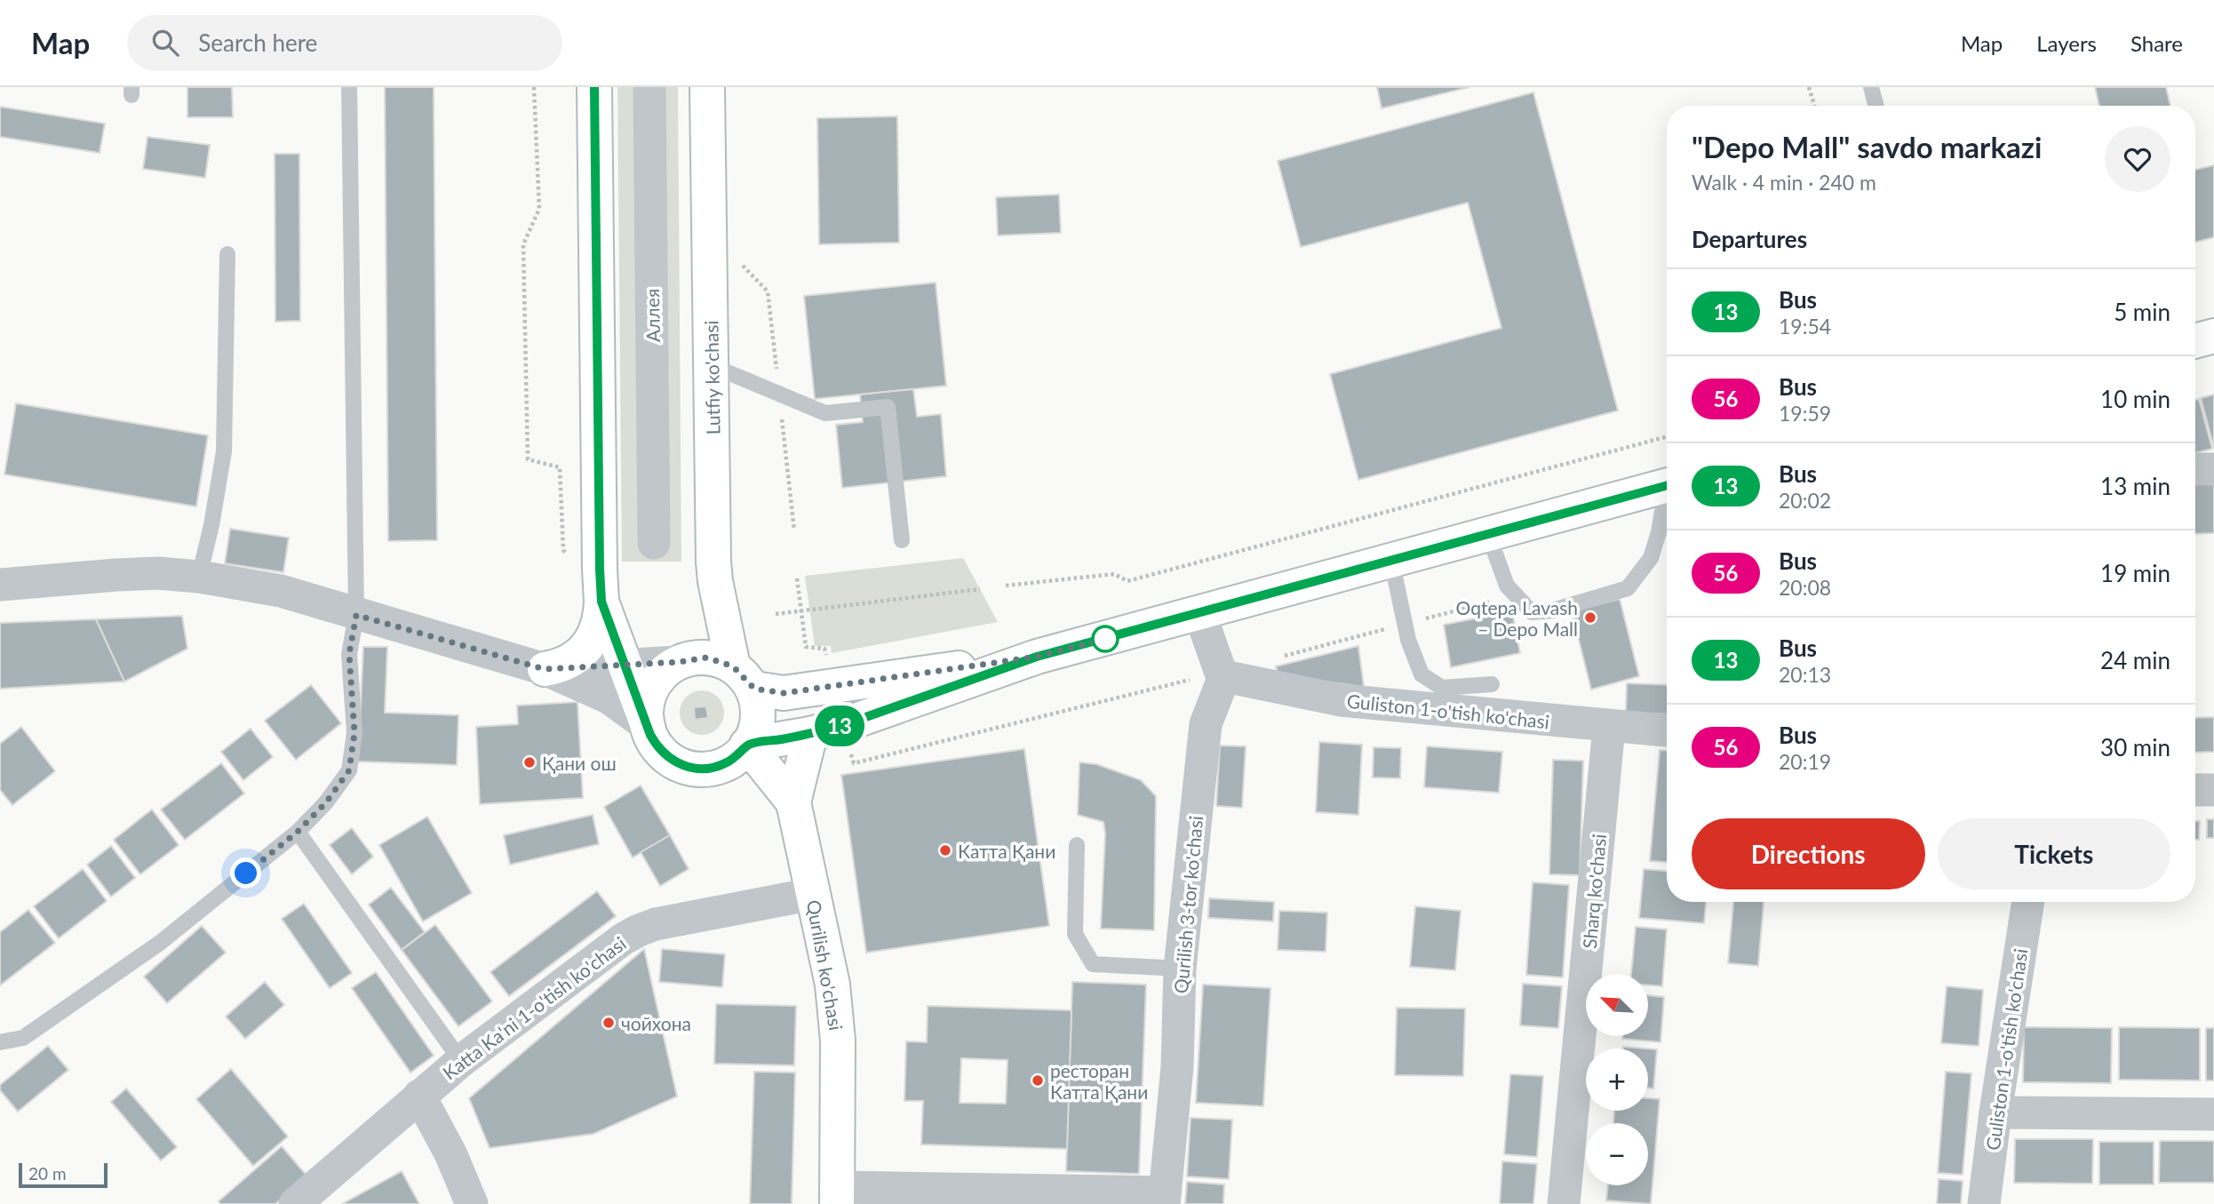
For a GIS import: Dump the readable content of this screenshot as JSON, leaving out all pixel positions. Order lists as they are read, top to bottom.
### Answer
{
  "streets": {
    "main road": ["Lutfiy ko'chasi", "Qurilish ko'chasi"],
    "street": [
      "Аллея",
      "Guliston 1-o'tish ko'chasi",
      "Sharq ko'chasi",
      "Qurilish 3-tor ko'chasi",
      "Katta Ka'ni 1-o'tish ko'chasi"
    ]
  },
  "crossings": [
    ["Lutfiy ko'chasi", "Qurilish ko'chasi"],
    ["Guliston 1-o'tish ko'chasi", "Sharq ko'chasi"],
    ["Guliston 1-o'tish ko'chasi", "Qurilish 3-tor ko'chasi"],
    ["Qurilish ko'chasi", "Katta Ka'ni 1-o'tish ko'chasi"]
  ],
  "places": [
    "Oqtepa Lavash – Depo Mall",
    "Қани ош",
    "Катта Қани",
    "чойхона",
    "ресторан Катта Қани"
  ],
  "lines": ["bus line 13"],
  "scale_bar": "20 m",
  "north": "top left",
  "page": {
    "header": "Map",
    "search": "Search here",
    "nav": ["Map", "Layers", "Share"],
    "on_map": "13",
    "heading": [
      ["\"Depo Mall\" savdo markazi", "Walk · 4 min · 240 m"],
      "Departures"
    ],
    "list": [
      {
        "mark": "13",
        "name": "Bus",
        "note": "19:54",
        "value": "5 min"
      },
      {
        "mark": "56",
        "name": "Bus",
        "note": "19:59",
        "value": "10 min"
      },
      {
        "mark": "13",
        "name": "Bus",
        "note": "20:02",
        "value": "13 min"
      },
      {
        "mark": "56",
        "name": "Bus",
        "note": "20:08",
        "value": "19 min"
      },
      {
        "mark": "13",
        "name": "Bus",
        "note": "20:13",
        "value": "24 min"
      },
      {
        "mark": "56",
        "name": "Bus",
        "note": "20:19",
        "value": "30 min"
      }
    ],
    "buttons": ["Directions", "Tickets"],
    "map_buttons": ["+", "−"],
    "scale": "20 m"
  }
}
